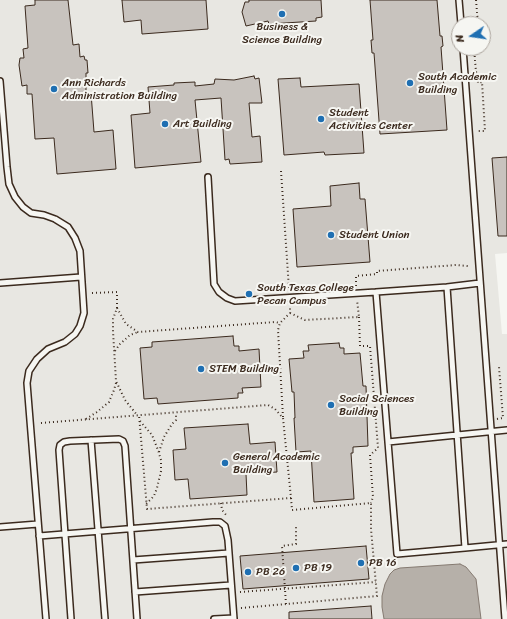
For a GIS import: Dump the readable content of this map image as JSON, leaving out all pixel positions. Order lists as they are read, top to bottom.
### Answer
{
  "places": [
    "Business & Science Building",
    "South Academic Building",
    "Ann Richards Administration Building",
    "Student Activities Center",
    "Art Building",
    "Student Union",
    "South Texas College Pecan Campus",
    "STEM Building",
    "Social Sciences Building",
    "General Academic Building",
    "PB 16",
    "PB 19",
    "PB 26"
  ],
  "north": "left"
}
